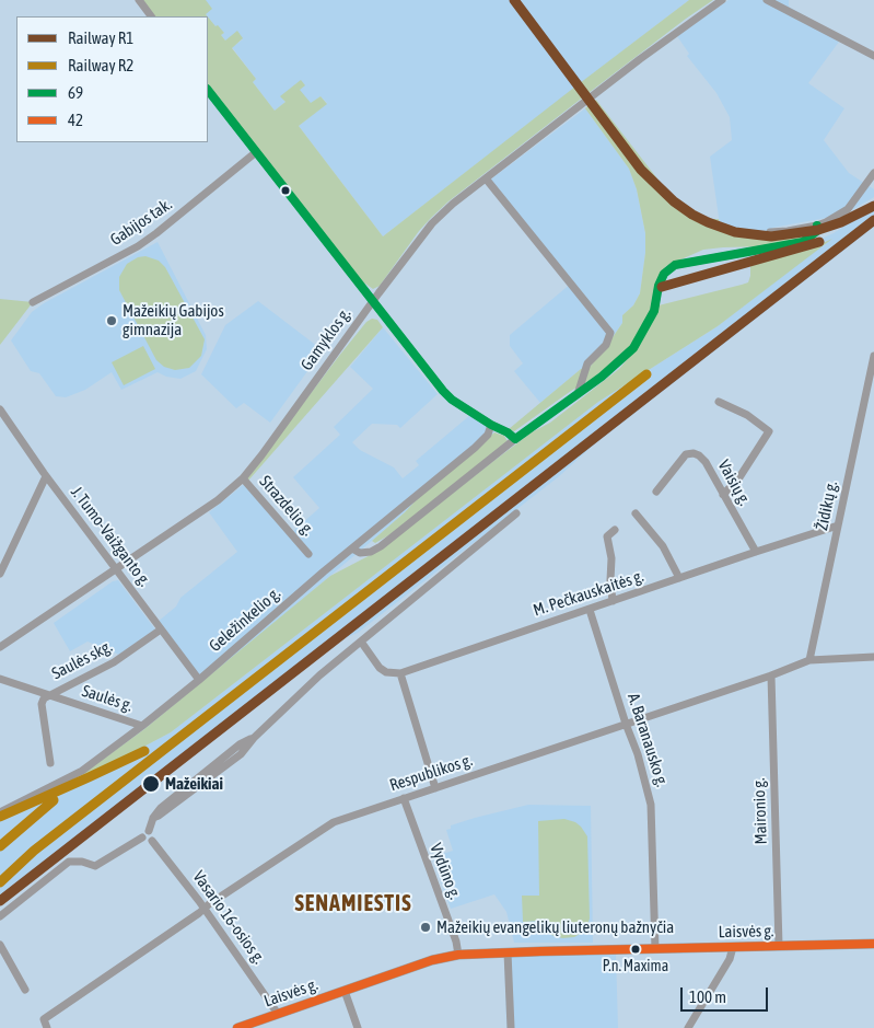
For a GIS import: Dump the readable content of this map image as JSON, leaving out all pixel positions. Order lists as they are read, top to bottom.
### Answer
{
  "streets": {
    "main road": ["Laisvės g."],
    "street": [
      "Gabijos tak.",
      "Gamyklos g.",
      "Vaisių g.",
      "Strazdelio g.",
      "Židikų g.",
      "J. Tumo-Vaižganto g.",
      "M. Pečkauskaitės g.",
      "Geležinkelio g.",
      "Saulės skg.",
      "Saulės g.",
      "A. Baranausko g.",
      "Respublikos g.",
      "Maironio g.",
      "Vydūno g.",
      "Vasario 16-osios g."
    ]
  },
  "crossings": [
    ["Gamyklos g.", "Strazdelio g."],
    ["Gamyklos g.", "J. Tumo-Vaižganto g."],
    ["Vaisių g.", "M. Pečkauskaitės g."],
    ["Židikų g.", "M. Pečkauskaitės g."],
    ["Židikų g.", "Respublikos g."],
    ["J. Tumo-Vaižganto g.", "Geležinkelio g."],
    ["J. Tumo-Vaižganto g.", "Saulės skg."],
    ["M. Pečkauskaitės g.", "A. Baranausko g."],
    ["Geležinkelio g.", "Saulės g."],
    ["Saulės skg.", "Saulės g."],
    ["A. Baranausko g.", "Respublikos g."],
    ["A. Baranausko g.", "Laisvės g."],
    ["Respublikos g.", "Maironio g."],
    ["Respublikos g.", "Vydūno g."],
    ["Respublikos g.", "Vasario 16-osios g."],
    ["Maironio g.", "Laisvės g."],
    ["Vydūno g.", "Laisvės g."],
    ["Vasario 16-osios g.", "Laisvės g."]
  ],
  "districts": ["SENAMIESTIS"],
  "places": [
    "Mažeikių Gabijos gimnazija",
    "Mažeikiai",
    "Mažeikių evangelikų liuteronų bažnyčia",
    "P.n. Maxima"
  ],
  "lines": [
    "rail line R1",
    "transit line 69",
    "rail line R2",
    "transit line 42"
  ],
  "legend": [
    "Railway R1",
    "Railway R2",
    "69",
    "42"
  ],
  "scale_bar": "100 m"
}
